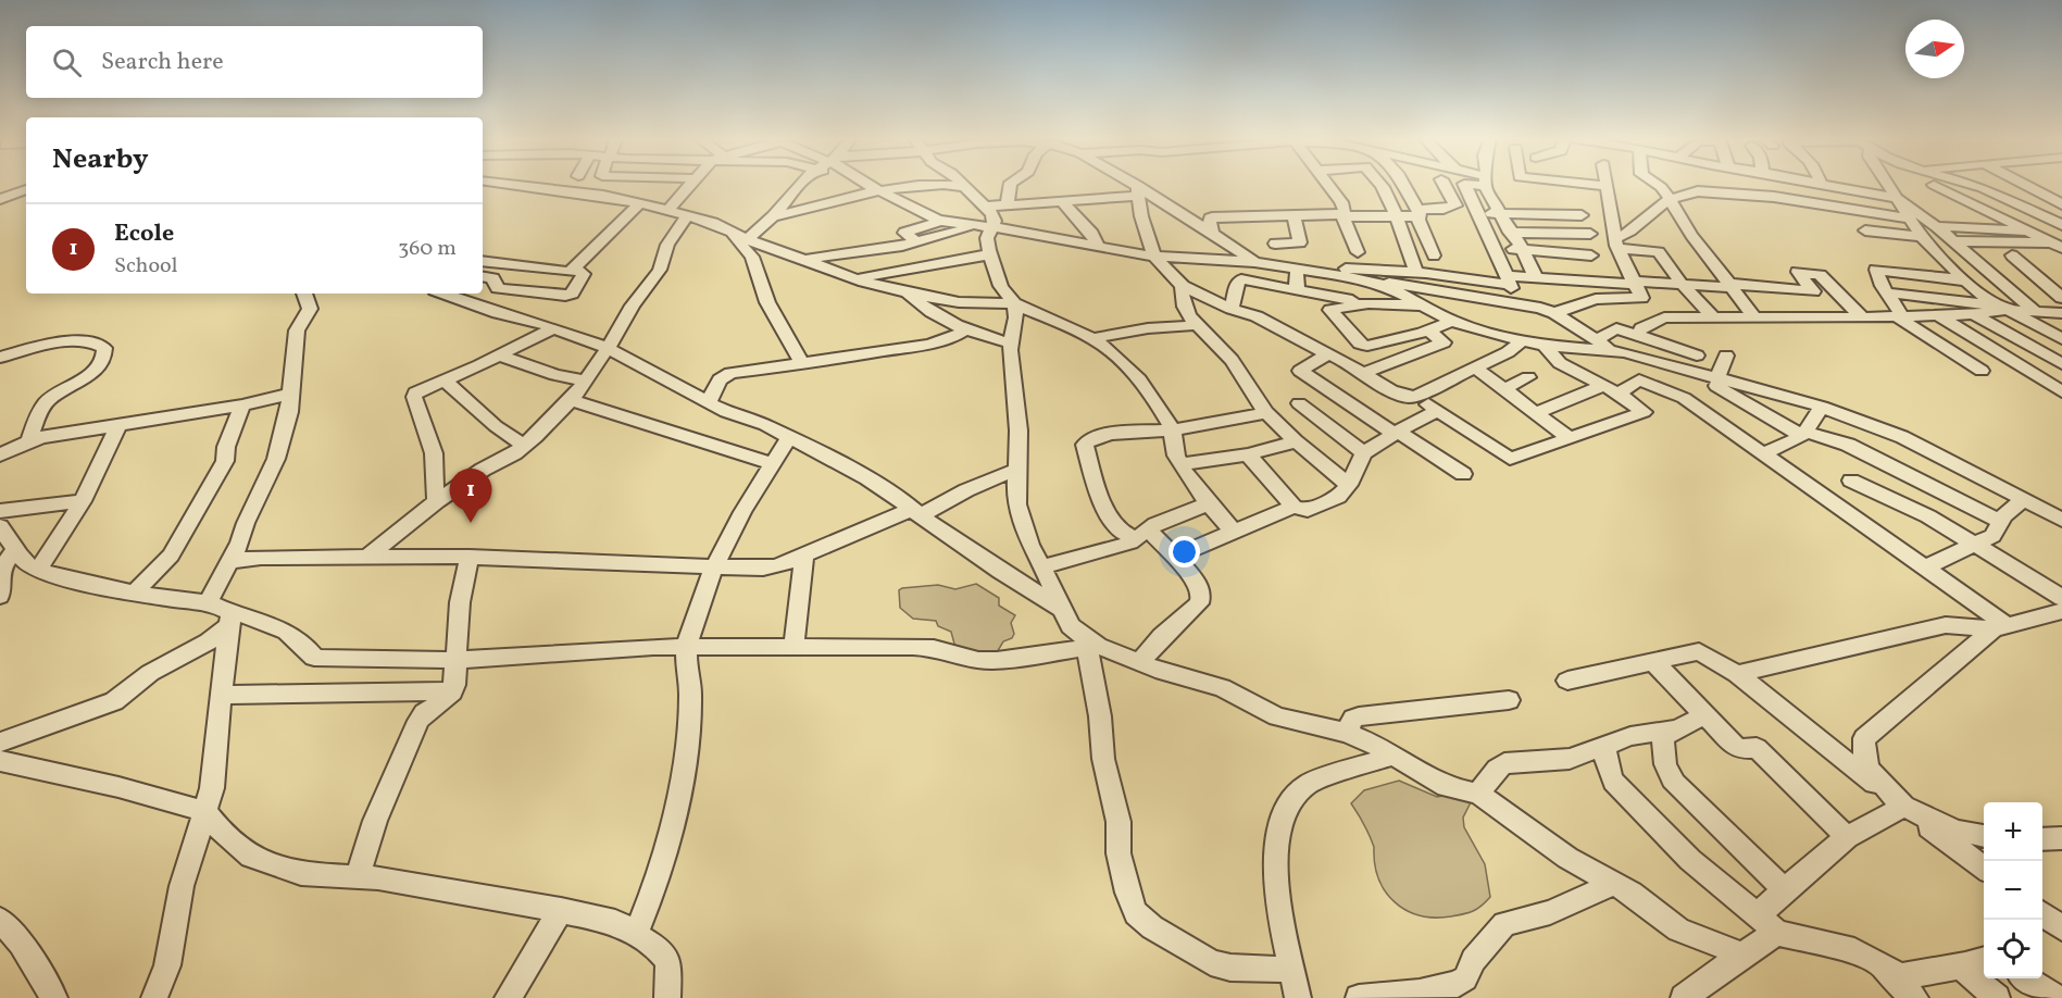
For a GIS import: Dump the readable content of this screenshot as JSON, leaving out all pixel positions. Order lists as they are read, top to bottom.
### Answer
{
  "north": "right",
  "page": {
    "search": "Search here",
    "heading": "Nearby",
    "list": [
      {
        "mark": "1",
        "name": "Ecole",
        "note": "School",
        "value": "360 m"
      }
    ],
    "pins": "1",
    "map_buttons": ["+", "−"]
  }
}
